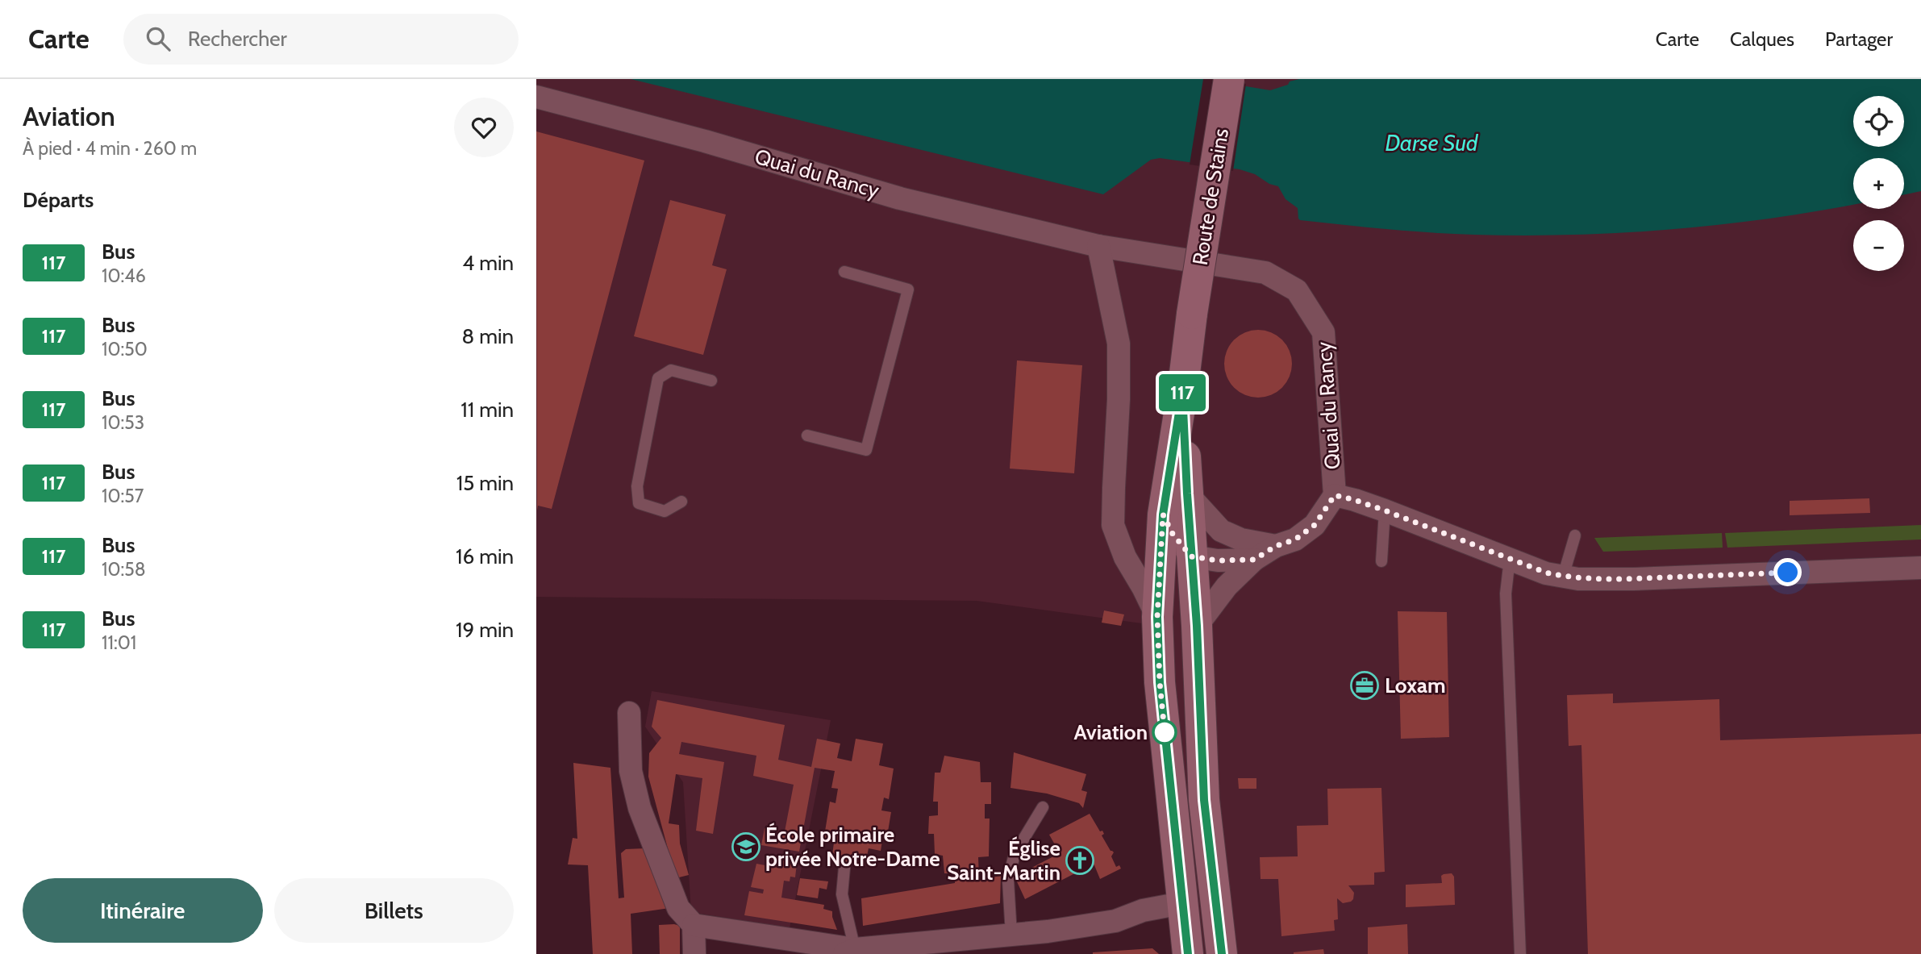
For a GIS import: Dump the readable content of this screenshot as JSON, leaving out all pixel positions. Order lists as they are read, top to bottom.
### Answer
{
  "streets": {
    "main road": ["Route de Stains"],
    "street": ["Quai du Rancy"]
  },
  "water": ["Darse Sud"],
  "places": {
    "office": ["Loxam"],
    "other": ["Aviation"],
    "school or university": ["École primaire privée Notre-Dame"],
    "church": ["Église Saint-Martin"]
  },
  "lines": ["bus line 117"],
  "page": {
    "header": "Carte",
    "search": "Rechercher",
    "nav": ["Carte", "Calques", "Partager"],
    "heading": [
      ["Aviation", "À pied · 4 min · 260 m"],
      "Départs"
    ],
    "on_map": "117",
    "map_buttons": ["+", "−"],
    "list": [
      {
        "mark": "117",
        "name": "Bus",
        "note": "10:46",
        "value": "4 min"
      },
      {
        "mark": "117",
        "name": "Bus",
        "note": "10:50",
        "value": "8 min"
      },
      {
        "mark": "117",
        "name": "Bus",
        "note": "10:53",
        "value": "11 min"
      },
      {
        "mark": "117",
        "name": "Bus",
        "note": "10:57",
        "value": "15 min"
      },
      {
        "mark": "117",
        "name": "Bus",
        "note": "10:58",
        "value": "16 min"
      },
      {
        "mark": "117",
        "name": "Bus",
        "note": "11:01",
        "value": "19 min"
      }
    ],
    "buttons": ["Itinéraire", "Billets"]
  }
}
